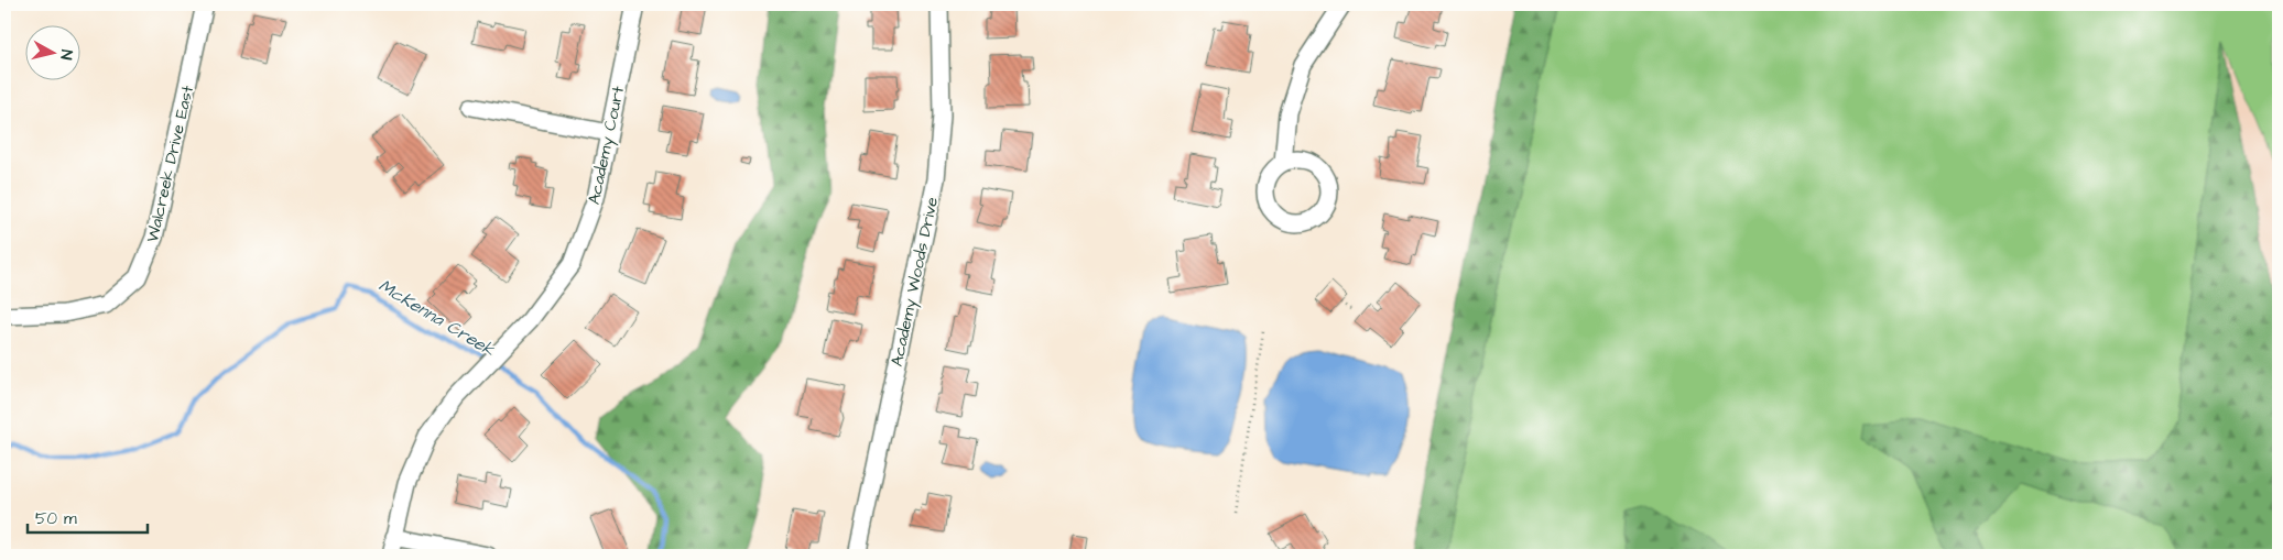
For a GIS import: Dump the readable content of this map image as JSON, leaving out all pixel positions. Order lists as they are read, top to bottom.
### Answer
{
  "streets": {
    "street": ["Academy Court", "Walcreek Drive East", "Academy Woods Drive"]
  },
  "water": ["McKenna Creek"],
  "scale_bar": "50 m",
  "north": "right"
}
